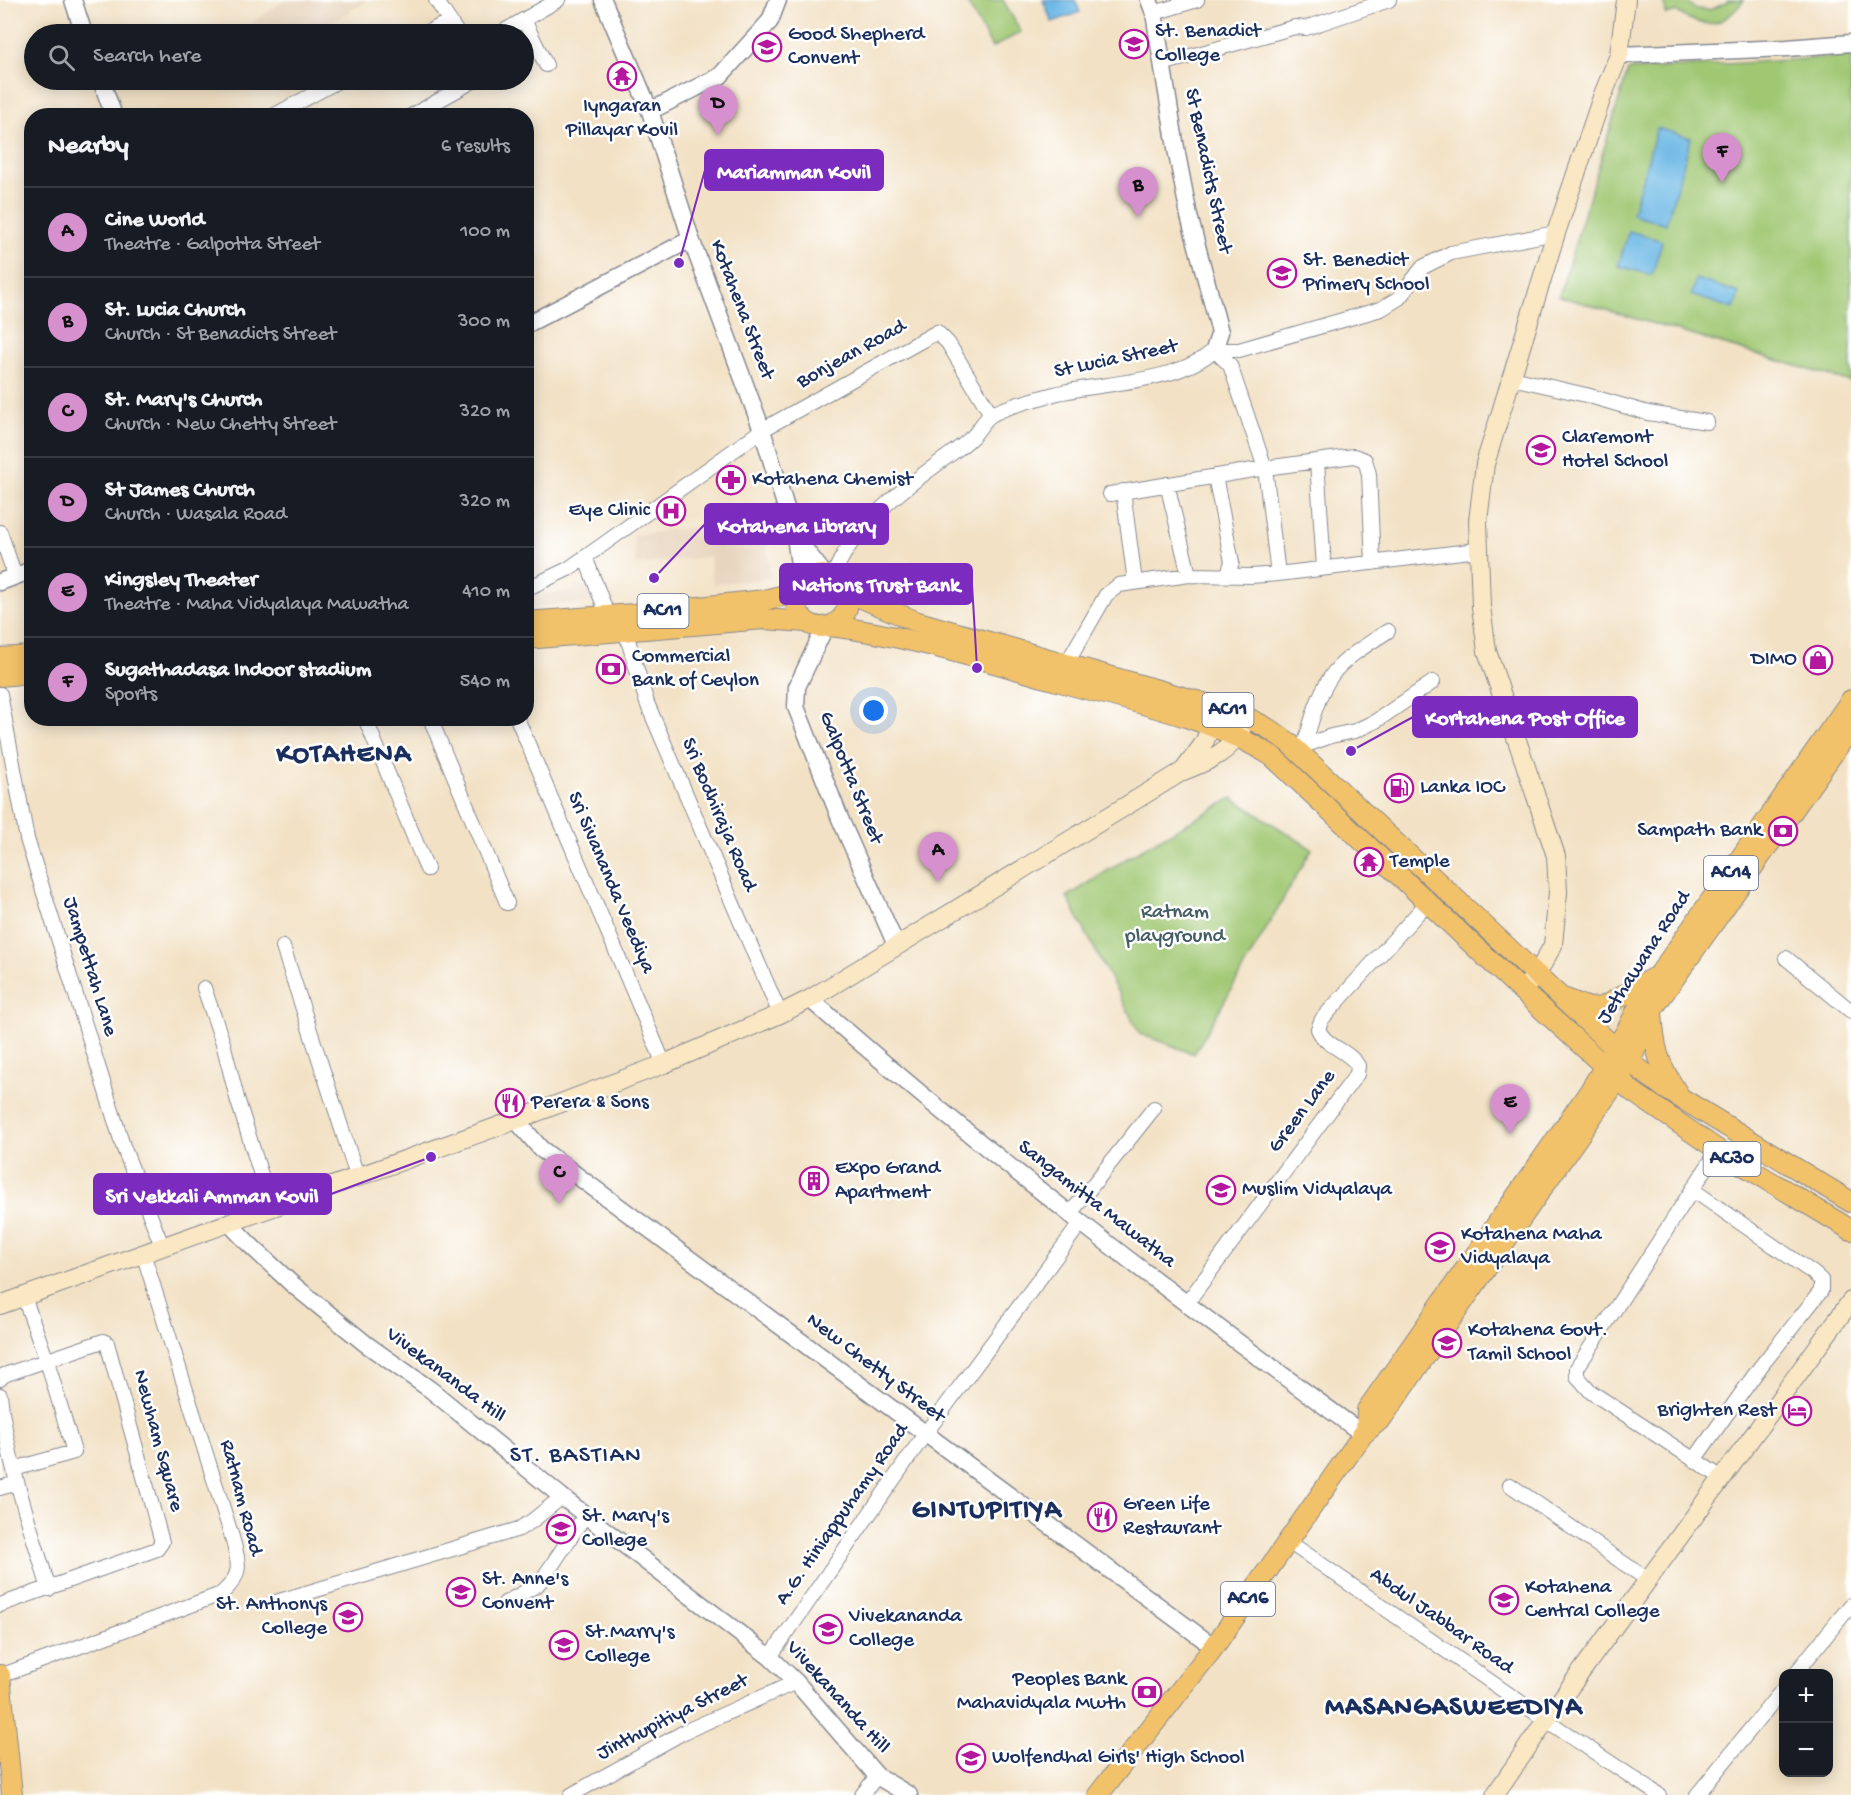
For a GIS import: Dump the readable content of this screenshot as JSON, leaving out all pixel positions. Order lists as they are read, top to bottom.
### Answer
{
  "streets": {
    "main road": [
      "AC11",
      "AC14",
      "Jethawana Road",
      "AC30",
      "AC16"
    ],
    "street": [
      "St Benadicts Street",
      "Kotahena Street",
      "Bonjean Road",
      "St Lucia Street",
      "Galpotta Street",
      "Sri Bodhiraja Road",
      "Sri Sivananda Veediya",
      "Jampettah Lane",
      "Green Lane",
      "Sangamitta Mawatha",
      "New Chetty Street",
      "Vivekananda Hill",
      "Newham Square",
      "Ratnam Road",
      "A.G. Hiniappuhamy Road",
      "Abdul Jabbar Road",
      "Jinthupitiya Street"
    ]
  },
  "crossings": [
    ["St Benadicts Street", "St Lucia Street"],
    ["Kotahena Street", "Bonjean Road"],
    ["Kotahena Street", "AC11"],
    ["Kotahena Street", "Galpotta Street"],
    ["Bonjean Road", "St Lucia Street"],
    ["AC11", "Galpotta Street"],
    ["AC11", "Sri Bodhiraja Road"],
    ["AC11", "Jethawana Road"],
    ["AC11", "Green Lane"],
    ["AC11", "AC30"],
    ["AC11", "AC16"],
    ["Jethawana Road", "AC30"],
    ["Jethawana Road", "AC16"],
    ["Green Lane", "Sangamitta Mawatha"],
    ["AC30", "AC16"],
    ["Sangamitta Mawatha", "A.G. Hiniappuhamy Road"],
    ["Sangamitta Mawatha", "AC16"],
    ["New Chetty Street", "A.G. Hiniappuhamy Road"],
    ["New Chetty Street", "AC16"],
    ["Vivekananda Hill", "A.G. Hiniappuhamy Road"],
    ["Vivekananda Hill", "Jinthupitiya Street"],
    ["AC16", "Abdul Jabbar Road"]
  ],
  "districts": [
    "KOTAHENA",
    "ST. BASTIAN",
    "GINTUPITIYA",
    "MASANGASWEEDIYA"
  ],
  "parks": ["Ratnam playground"],
  "places": {
    "school or university": [
      "St. Benadict College",
      "Good Shepherd Convent",
      "St. Benedict Primery School",
      "Claremont Hotel School",
      "Muslim Vidyalaya",
      "Kotahena Maha Vidyalaya",
      "Kotahena Govt. Tamil School",
      "St. Mary's College",
      "St. Anne's Convent",
      "Kotahena Central College",
      "St. Anthonys College",
      "Vivekananda College",
      "St.Marry's College",
      "Wolfendhal Girls' High School"
    ],
    "temple": ["Iyngaran Pillayar Kovil", "Temple"],
    "other": [
      "Mariamman Kovil",
      "Kotahena Library",
      "Nations Trust Bank",
      "Kortahena Post Office",
      "Sri Vekkali Amman Kovil"
    ],
    "pharmacy": ["Kotahena Chemist"],
    "hospital": ["Eye Clinic"],
    "shop": ["DIMO"],
    "bank": ["Commercial Bank of Ceylon", "Sampath Bank", "Peoples Bank Mahavidyala Mwth"],
    "fuel station": ["Lanka IOC"],
    "restaurant": ["Perera & Sons", "Green Life Restaurant"],
    "building": ["Expo Grand Apartment"],
    "hotel": ["Brighten Rest"]
  },
  "page": {
    "search": "Search here",
    "pins": [
      "D",
      "F",
      "B",
      "A",
      "E",
      "C"
    ],
    "heading": ["Nearby", "6 results"],
    "list": [
      {
        "mark": "A",
        "name": "Cine World",
        "note": "Theatre · Galpotta Street",
        "value": "100 m"
      },
      {
        "mark": "B",
        "name": "St. Lucia Church",
        "note": "Church · St Benadicts Street",
        "value": "300 m"
      },
      {
        "mark": "C",
        "name": "St. Mary's Church",
        "note": "Church · New Chetty Street",
        "value": "320 m"
      },
      {
        "mark": "D",
        "name": "St James Church",
        "note": "Church · Wasala Road",
        "value": "320 m"
      },
      {
        "mark": "E",
        "name": "Kingsley Theater",
        "note": "Theatre · Maha Vidyalaya Mawatha",
        "value": "410 m"
      },
      {
        "mark": "F",
        "name": "Sugathadasa Indoor stadium",
        "note": "Sports",
        "value": "540 m"
      }
    ],
    "map_buttons": ["+", "−"]
  }
}
